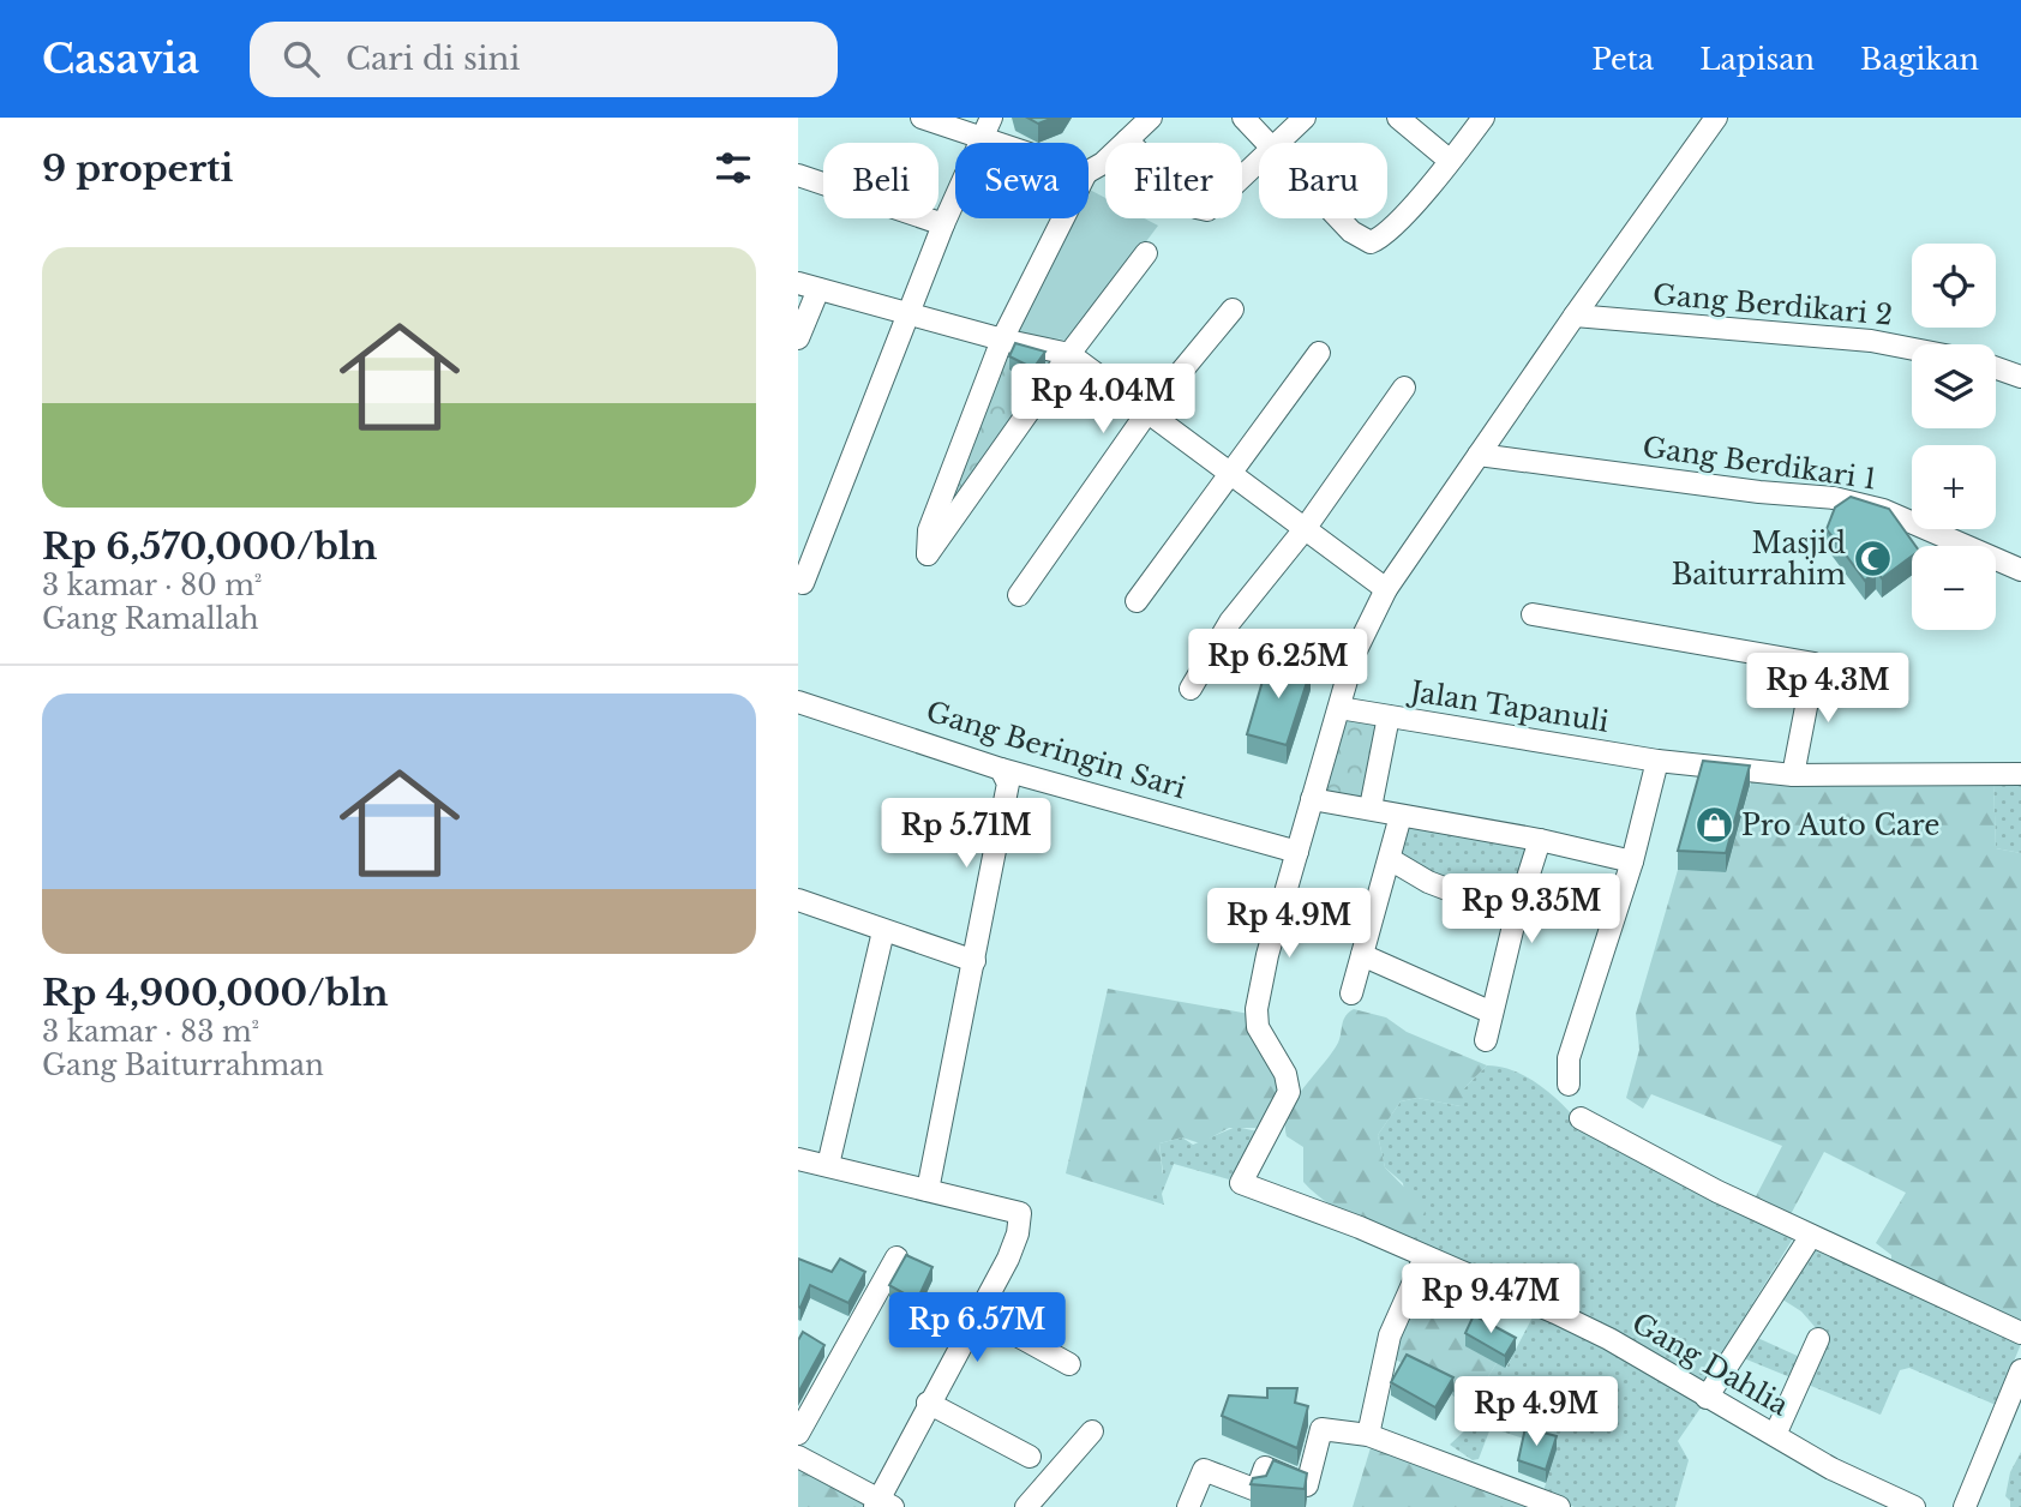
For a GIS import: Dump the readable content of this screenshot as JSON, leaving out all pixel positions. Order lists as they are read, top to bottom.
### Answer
{
  "streets": {
    "street": [
      "Gang Berdikari 2",
      "Gang Berdikari 1",
      "Jalan Tapanuli",
      "Gang Beringin Sari",
      "Gang Dahlia"
    ]
  },
  "crossings": [
    ["Gang Beringin Sari", "Gang Dahlia"]
  ],
  "places": {
    "mosque": ["Masjid Baiturrahim"],
    "shop": ["Pro Auto Care"]
  },
  "page": {
    "header": "Casavia",
    "search": "Cari di sini",
    "nav": ["Peta", "Lapisan", "Bagikan"],
    "heading": "9 properti",
    "chip": [
      "Beli",
      "Sewa",
      "Filter",
      "Baru"
    ],
    "list": [
      {
        "name": "Rp 6,570,000/bln",
        "note": "3 kamar · 80 m² · Gang Ramallah"
      },
      {
        "name": "Rp 4,900,000/bln",
        "note": "3 kamar · 83 m² · Gang Baiturrahman"
      }
    ],
    "map_buttons": ["+", "−"],
    "price": [
      "Rp 4.04M",
      "Rp 6.25M",
      "Rp 4.3M",
      "Rp 5.71M",
      "Rp 9.35M",
      "Rp 4.9M",
      "Rp 9.47M",
      "Rp 6.57M",
      "Rp 4.9M"
    ]
  }
}
